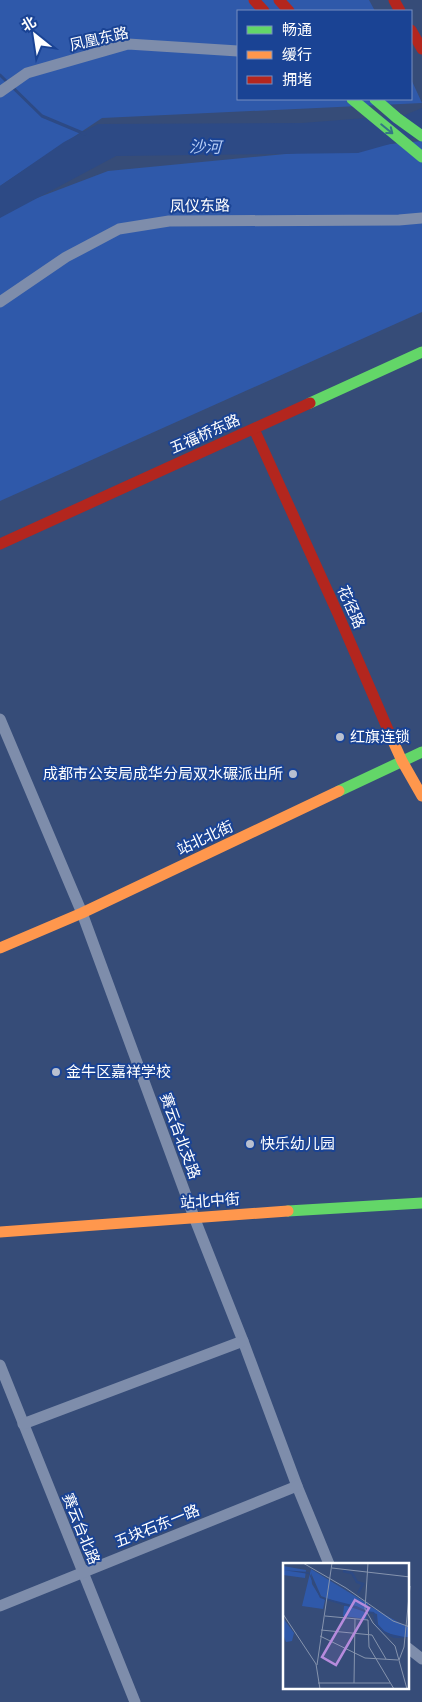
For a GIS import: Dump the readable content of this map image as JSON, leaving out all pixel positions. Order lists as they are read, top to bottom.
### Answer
{
  "streets": {
    "main road": [
      "五福桥东路",
      "花径路",
      "站北北街",
      "站北中街"
    ],
    "street": [
      "凤凰东路",
      "凤仪东路",
      "赛云台北支路",
      "五块石东一路",
      "赛云台北路"
    ]
  },
  "crossings": [
    ["五福桥东路", "花径路"],
    ["花径路", "站北北街"],
    ["站北北街", "赛云台北支路"],
    ["赛云台北支路", "站北中街"],
    ["赛云台北支路", "五块石东一路"],
    ["五块石东一路", "赛云台北路"]
  ],
  "water": ["沙河"],
  "places": [
    "红旗连锁",
    "成都市公安局成华分局双水碾派出所",
    "金牛区嘉祥学校",
    "快乐幼儿园"
  ],
  "legend": ["畅通", "缓行", "拥堵"],
  "north": "top left"
}
